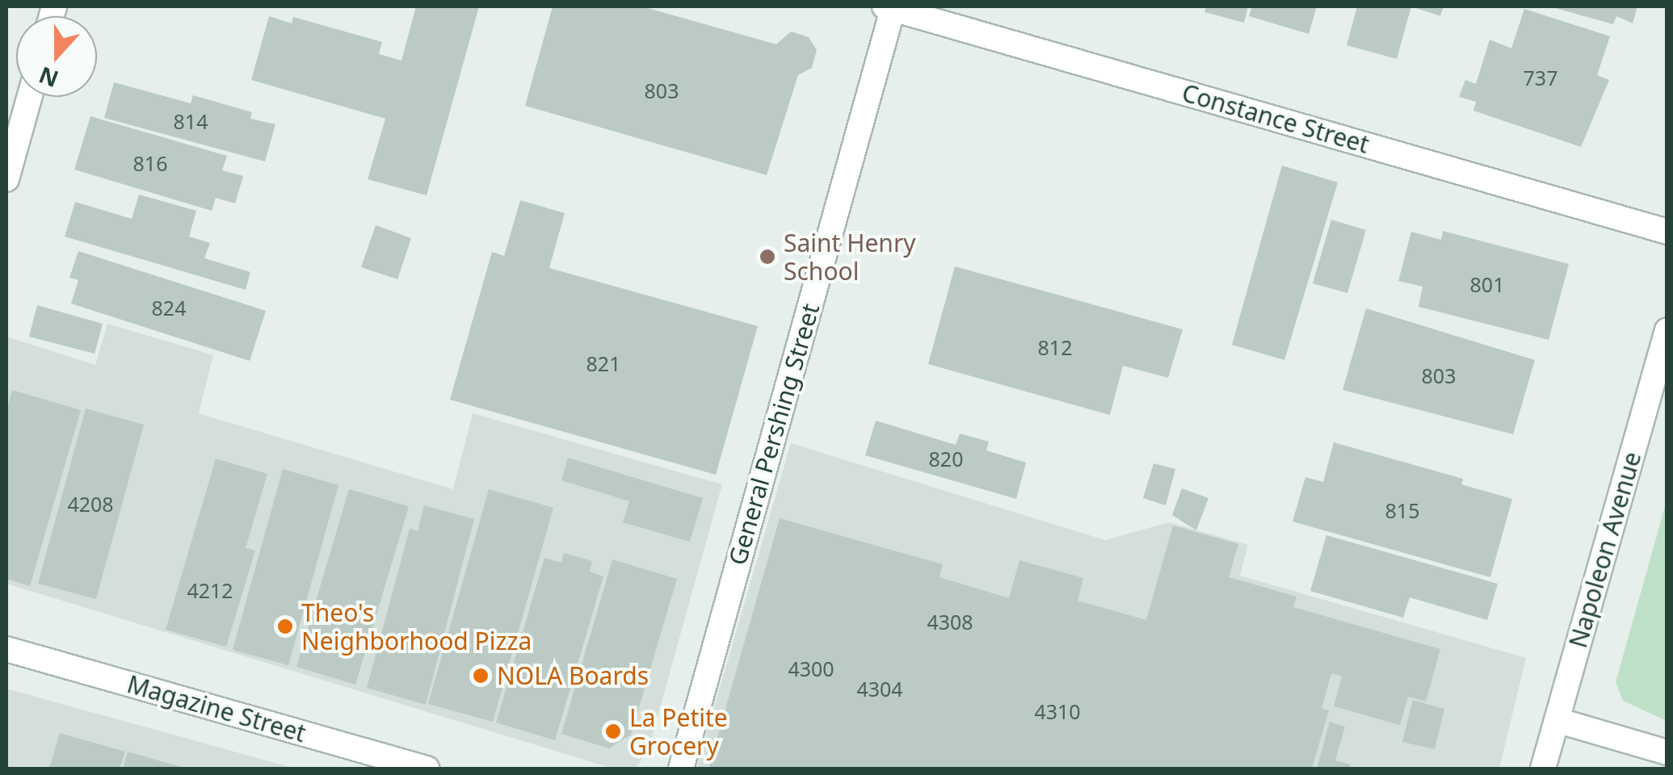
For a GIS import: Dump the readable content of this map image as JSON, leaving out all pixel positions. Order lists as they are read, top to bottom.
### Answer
{
  "streets": {
    "street": [
      "Constance Street",
      "General Pershing Street",
      "Napoleon Avenue",
      "Magazine Street"
    ]
  },
  "crossings": [
    ["Constance Street", "General Pershing Street"]
  ],
  "places": [
    "Saint Henry School",
    "Theo's Neighborhood Pizza",
    "NOLA Boards",
    "La Petite Grocery"
  ],
  "house_numbers": [
    "737",
    "803",
    "814",
    "816",
    "801",
    "824",
    "812",
    "821",
    "803",
    "820",
    "4208",
    "815",
    "4212",
    "4308",
    "4300",
    "4304",
    "4310"
  ],
  "north": "bottom"
}
